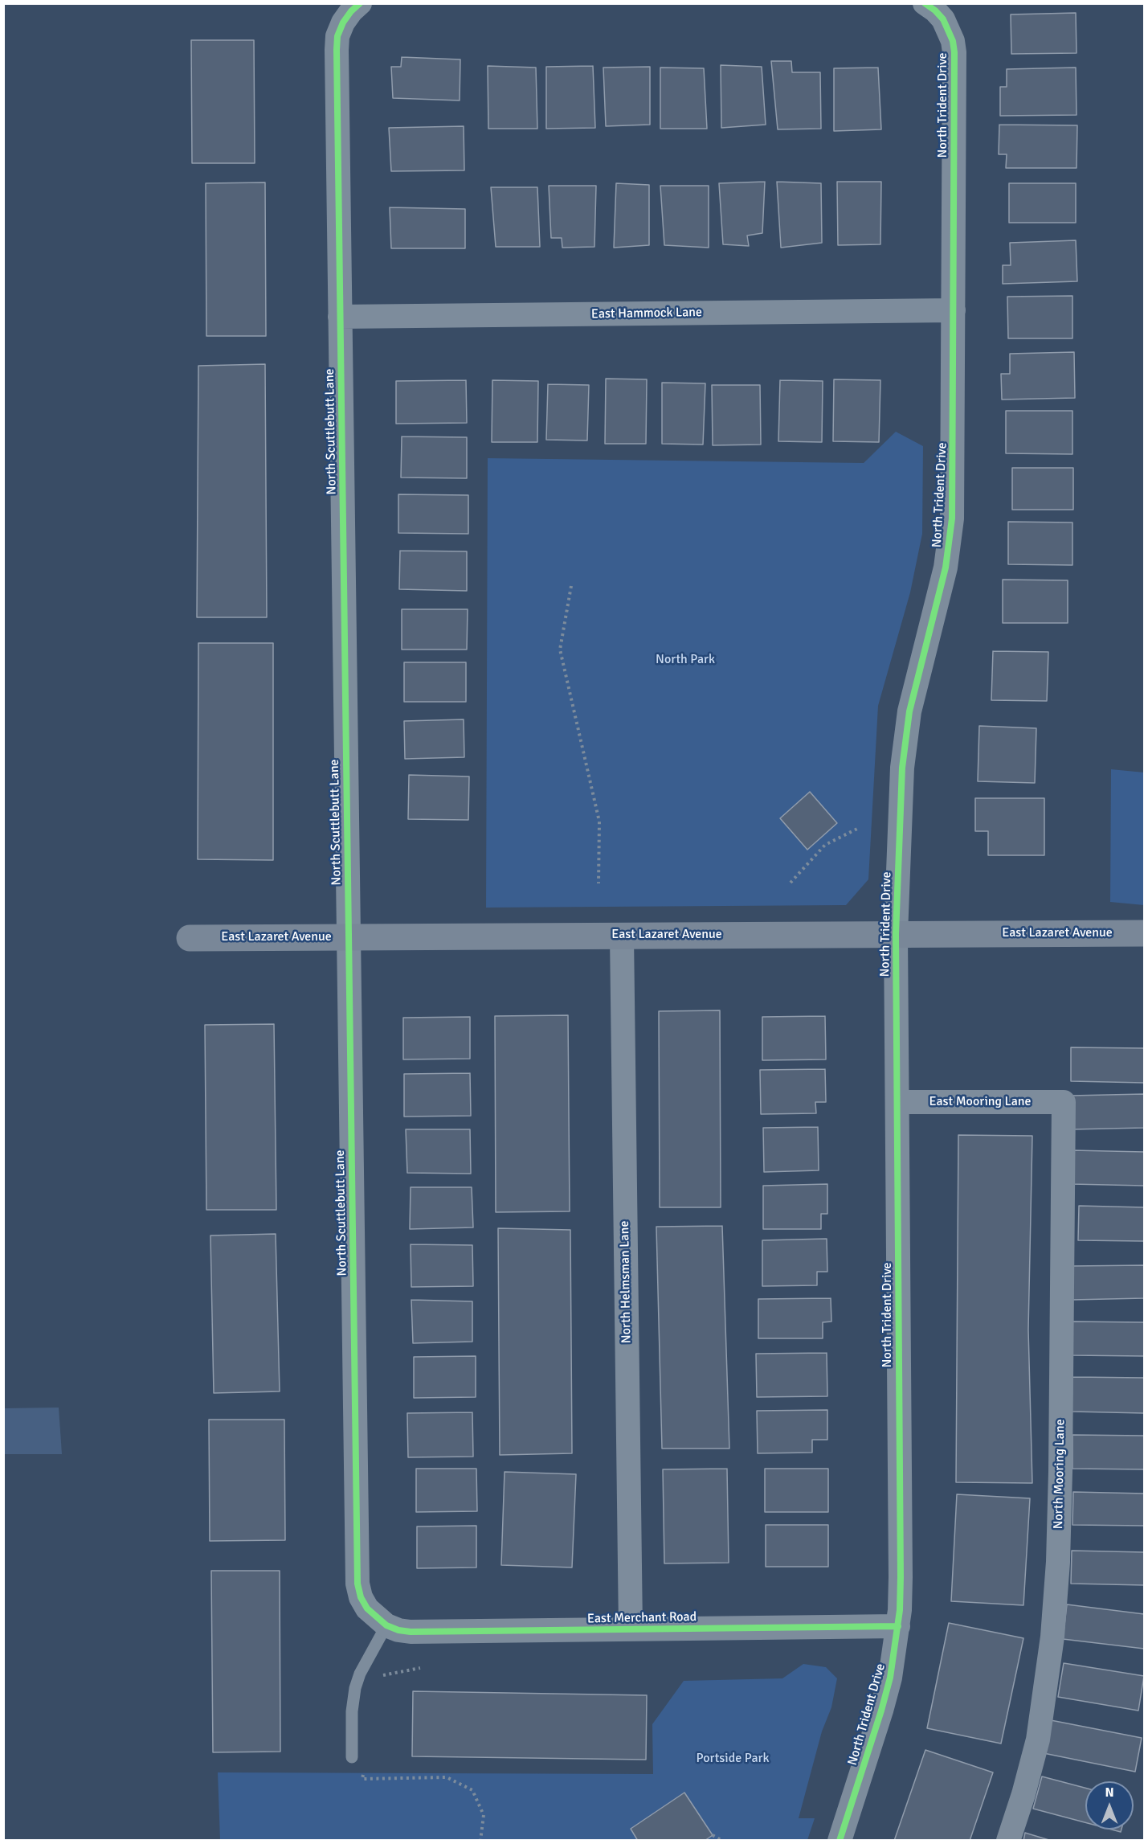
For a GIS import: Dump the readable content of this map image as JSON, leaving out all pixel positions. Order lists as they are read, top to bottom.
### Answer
{
  "streets": {
    "street": [
      "North Trident Drive",
      "East Hammock Lane",
      "North Scuttlebutt Lane",
      "East Lazaret Avenue",
      "East Mooring Lane",
      "North Helmsman Lane",
      "North Mooring Lane",
      "East Merchant Road"
    ]
  },
  "crossings": [
    ["North Trident Drive", "East Hammock Lane"],
    ["North Trident Drive", "East Lazaret Avenue"],
    ["North Trident Drive", "East Mooring Lane"],
    ["North Trident Drive", "East Merchant Road"],
    ["East Hammock Lane", "North Scuttlebutt Lane"],
    ["North Scuttlebutt Lane", "East Lazaret Avenue"],
    ["North Scuttlebutt Lane", "East Merchant Road"],
    ["East Lazaret Avenue", "North Helmsman Lane"],
    ["East Mooring Lane", "North Mooring Lane"],
    ["North Helmsman Lane", "East Merchant Road"]
  ],
  "parks": ["North Park", "Portside Park"],
  "north": "top"
}
